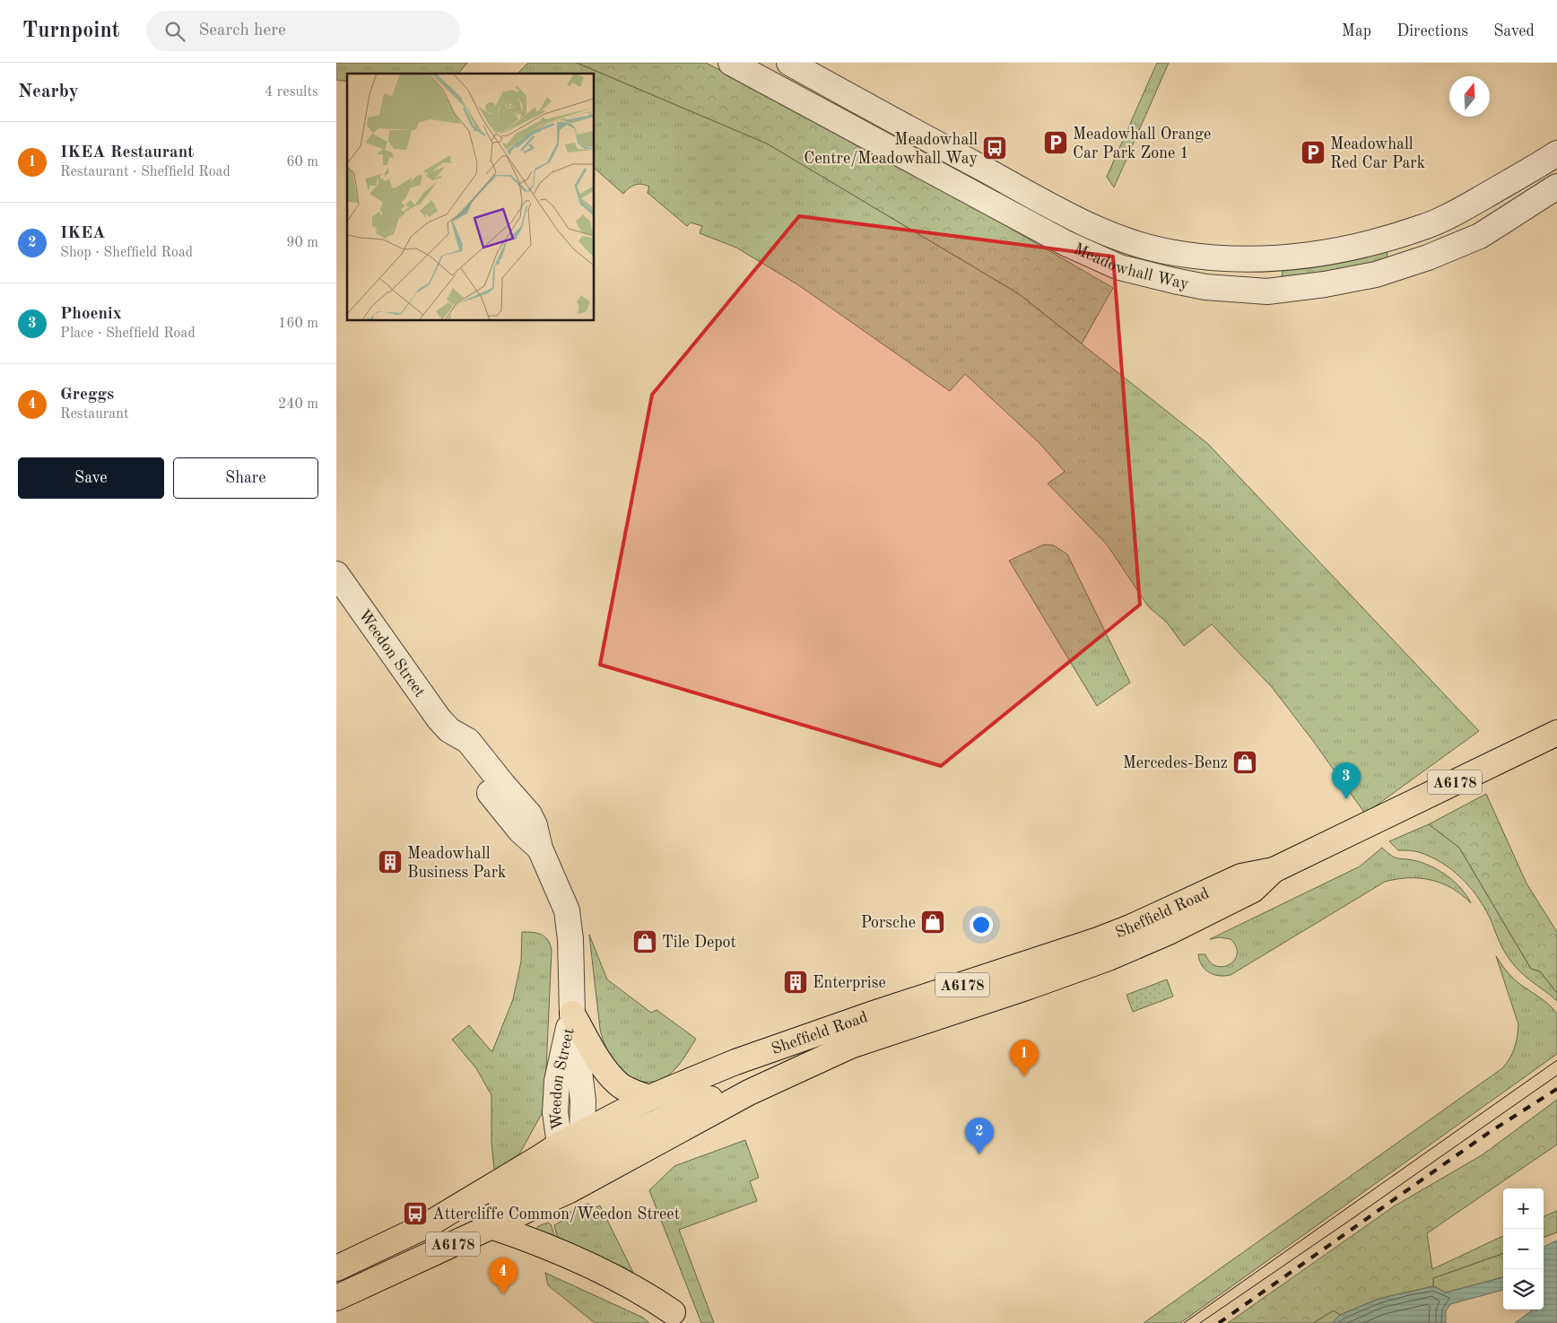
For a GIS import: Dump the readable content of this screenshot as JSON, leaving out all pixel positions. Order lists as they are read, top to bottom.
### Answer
{
  "streets": {
    "main road": ["A6178", "Sheffield Road"],
    "street": ["Meadowhall Way", "Weedon Street"]
  },
  "crossings": [
    ["Weedon Street", "A6178"],
    ["Weedon Street", "Sheffield Road"],
    ["A6178", "Sheffield Road"]
  ],
  "places": {
    "parking": ["Meadowhall Orange Car Park Zone 1", "Meadowhall Red Car Park"],
    "bus stop": ["Meadowhall Centre/Meadowhall Way", "Attercliffe Common/Weedon Street"],
    "shop": ["Mercedes-Benz", "Porsche", "Tile Depot"],
    "building": ["Meadowhall Business Park", "Enterprise"]
  },
  "north": "top",
  "page": {
    "header": "Turnpoint",
    "search": "Search here",
    "nav": ["Map", "Directions", "Saved"],
    "heading": ["Nearby", "4 results"],
    "list": [
      {
        "mark": "1",
        "name": "IKEA Restaurant",
        "note": "Restaurant · Sheffield Road",
        "value": "60 m"
      },
      {
        "mark": "2",
        "name": "IKEA",
        "note": "Shop · Sheffield Road",
        "value": "90 m"
      },
      {
        "mark": "3",
        "name": "Phoenix",
        "note": "Place · Sheffield Road",
        "value": "160 m"
      },
      {
        "mark": "4",
        "name": "Greggs",
        "note": "Restaurant",
        "value": "240 m"
      }
    ],
    "buttons": ["Save", "Share"],
    "pins": [
      "3",
      "1",
      "2",
      "4"
    ],
    "map_buttons": ["+", "−"]
  }
}
